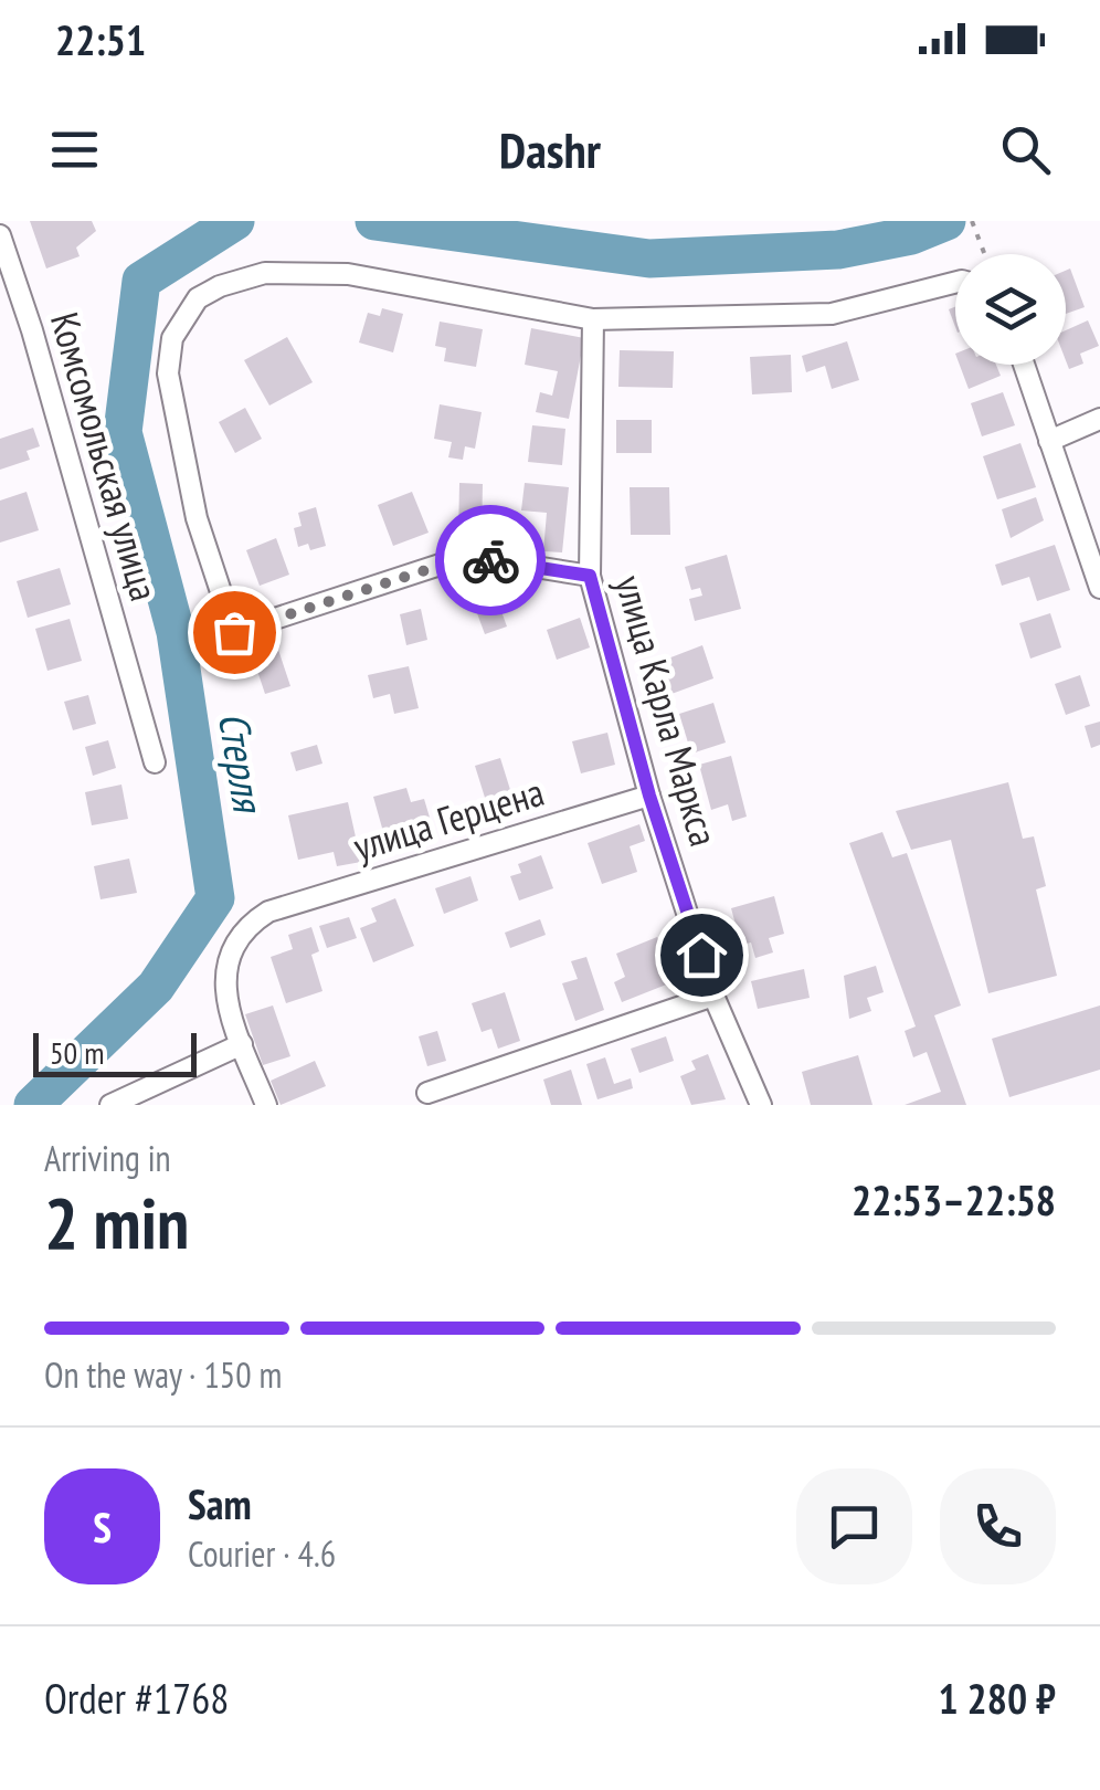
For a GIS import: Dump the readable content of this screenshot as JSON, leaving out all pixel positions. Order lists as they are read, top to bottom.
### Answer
{
  "streets": {
    "street": ["Комсомольская улица", "улица Карла Маркса", "улица Герцена"]
  },
  "crossings": [
    ["улица Карла Маркса", "улица Герцена"]
  ],
  "water": ["Стерля"],
  "scale_bar": "50 m",
  "page": {
    "status": "22:51",
    "header": "Dashr",
    "scale": "50 m",
    "heading": ["2 min", "Arriving in", "22:53–22:58"],
    "panel": [
      "Sam",
      "Courier · 4.6",
      "Order #1768",
      "1 280 ₽"
    ],
    "bar": "On the way · 150 m",
    "round": "S"
  }
}
